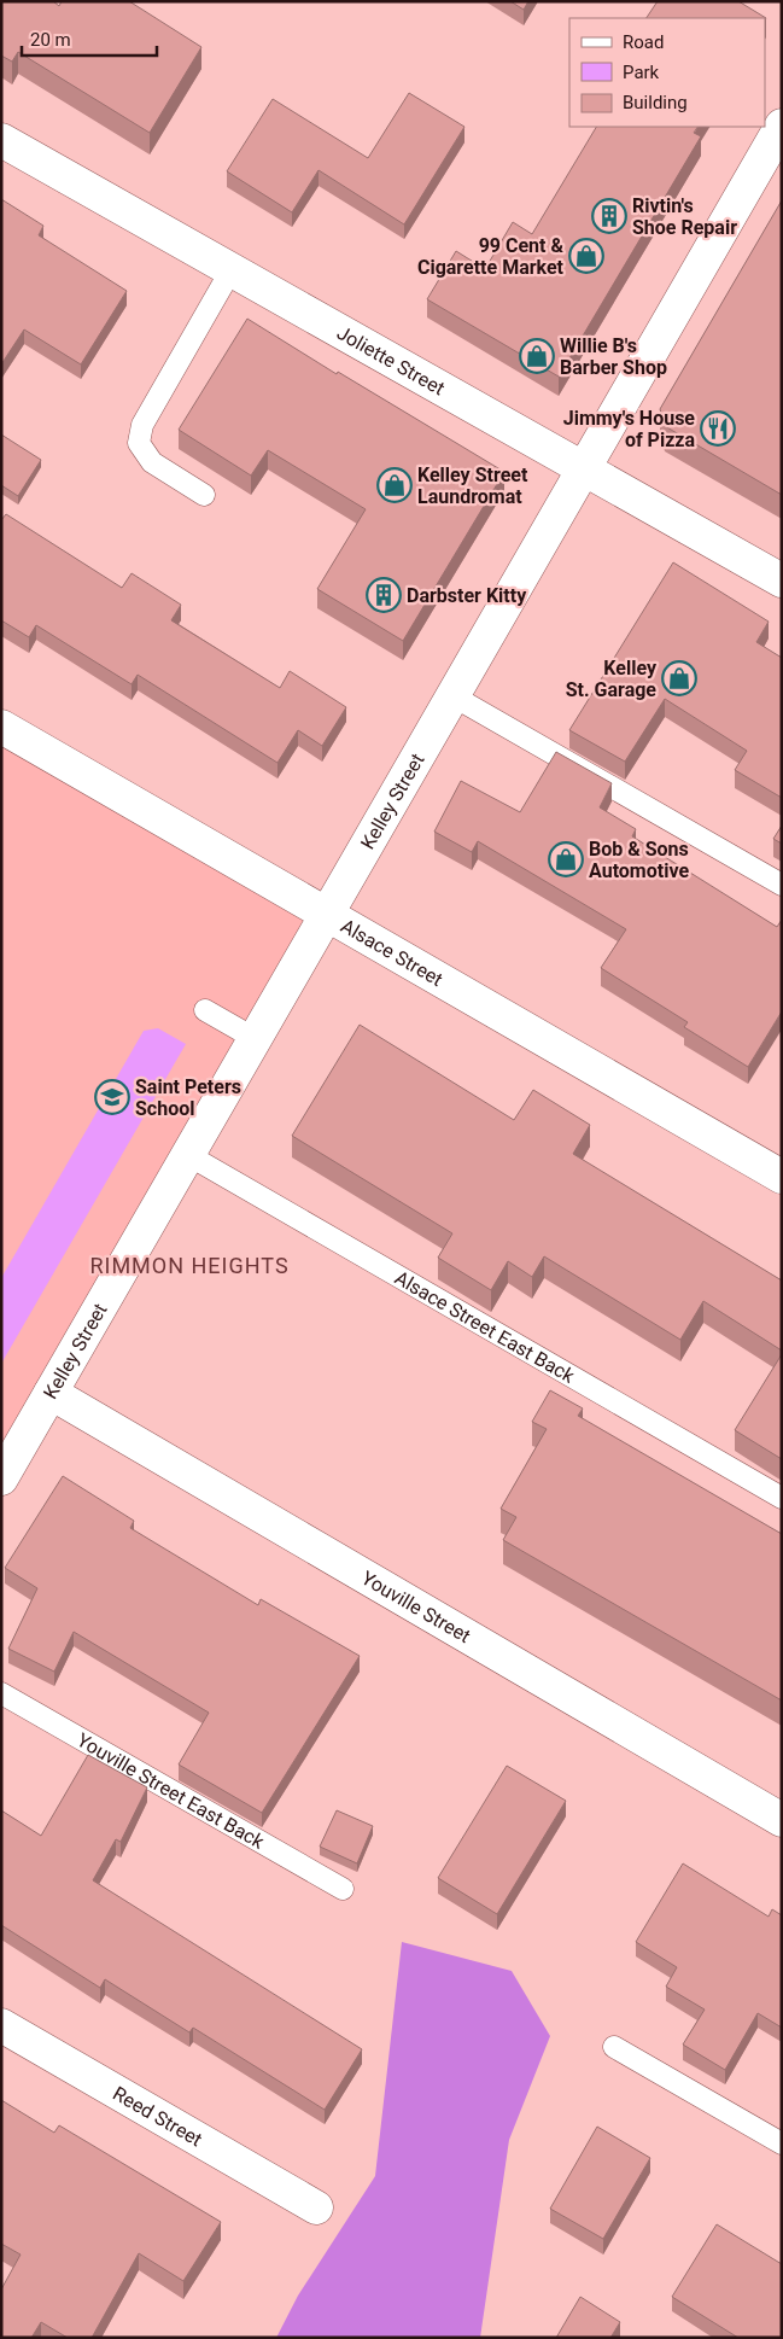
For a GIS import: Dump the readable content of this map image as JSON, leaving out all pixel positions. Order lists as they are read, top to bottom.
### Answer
{
  "streets": {
    "street": [
      "Joliette Street",
      "Kelley Street",
      "Alsace Street",
      "Youville Street",
      "Reed Street"
    ],
    "lane": ["Alsace Street East Back", "Youville Street East Back"]
  },
  "crossings": [
    ["Joliette Street", "Kelley Street"],
    ["Kelley Street", "Alsace Street"],
    ["Kelley Street", "Alsace Street East Back"],
    ["Kelley Street", "Youville Street"]
  ],
  "districts": ["RIMMON HEIGHTS"],
  "places": {
    "building": ["Rivtin's Shoe Repair", "Darbster Kitty"],
    "shop": [
      "99 Cent & Cigarette Market",
      "Willie B's Barber Shop",
      "Kelley Street Laundromat",
      "Kelley St. Garage",
      "Bob & Sons Automotive"
    ],
    "restaurant": ["Jimmy's House of Pizza"],
    "school or university": ["Saint Peters School"]
  },
  "legend": ["Road", "Park", "Building"],
  "scale_bar": "20 m"
}
